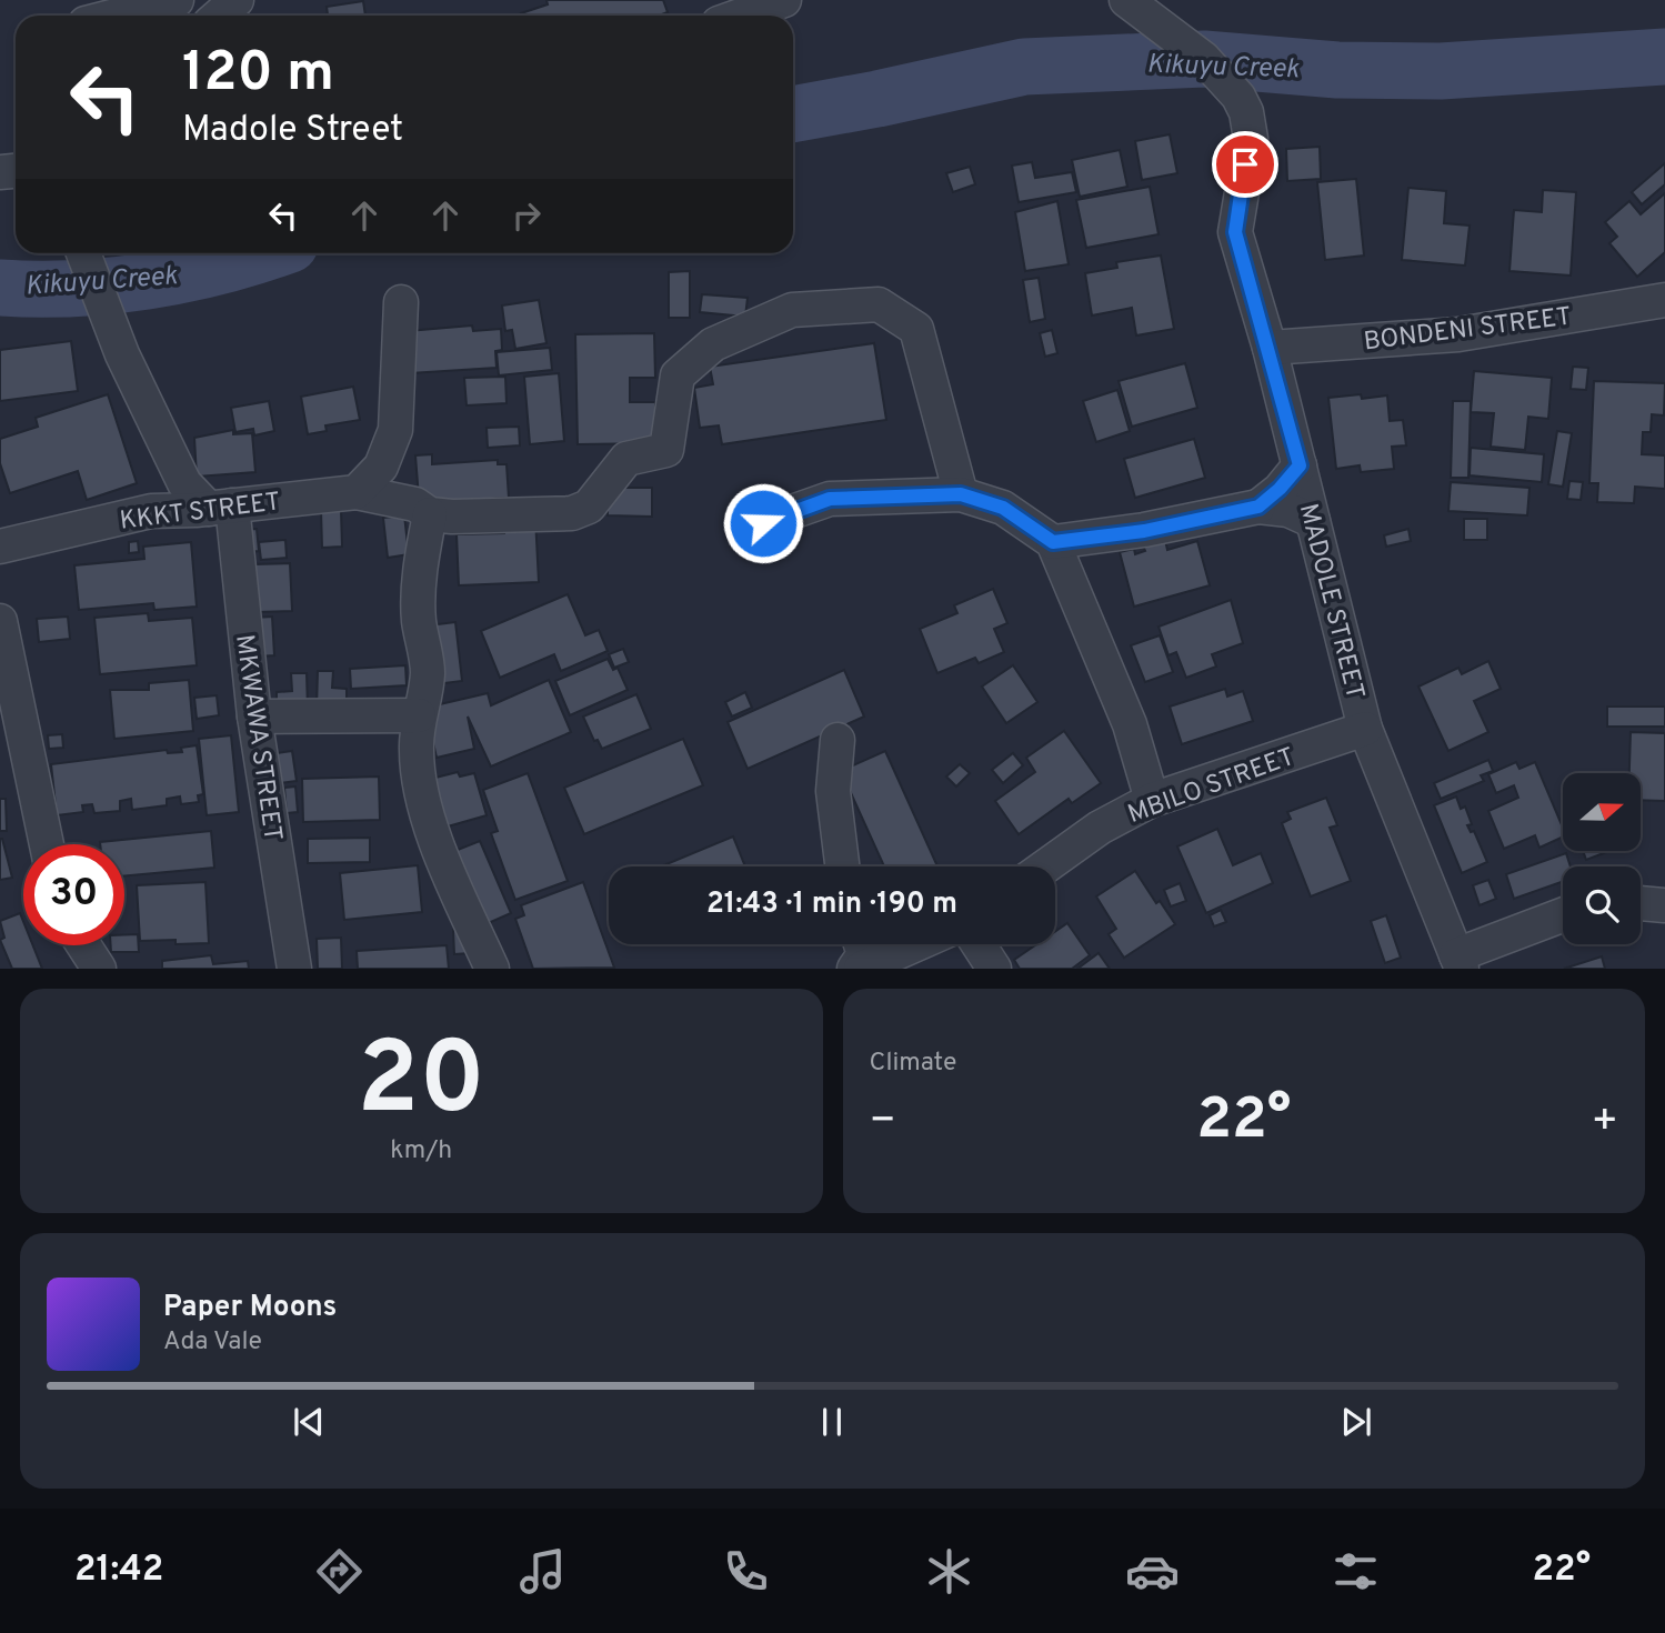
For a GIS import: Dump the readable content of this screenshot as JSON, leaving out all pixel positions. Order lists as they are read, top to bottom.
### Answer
{
  "streets": {
    "street": [
      "BONDENI STREET",
      "KKKT STREET",
      "MADOLE STREET",
      "MKWAWA STREET",
      "MBILO STREET"
    ]
  },
  "crossings": [
    ["BONDENI STREET", "MADOLE STREET"],
    ["KKKT STREET", "MKWAWA STREET"],
    ["MADOLE STREET", "MBILO STREET"]
  ],
  "water": ["Kikuyu Creek"],
  "north": "right",
  "page": {
    "turn": ["120 m", "Madole Street"],
    "limit": "30",
    "trip": "21:43 · 1 min · 190 m",
    "tile": [
      ["20", "km/h"],
      "Climate"
    ],
    "heat": ["−", "22°", "+"],
    "song": ["Paper Moons", "Ada Vale"],
    "tabs": ["21:42", "22°"]
  }
}
